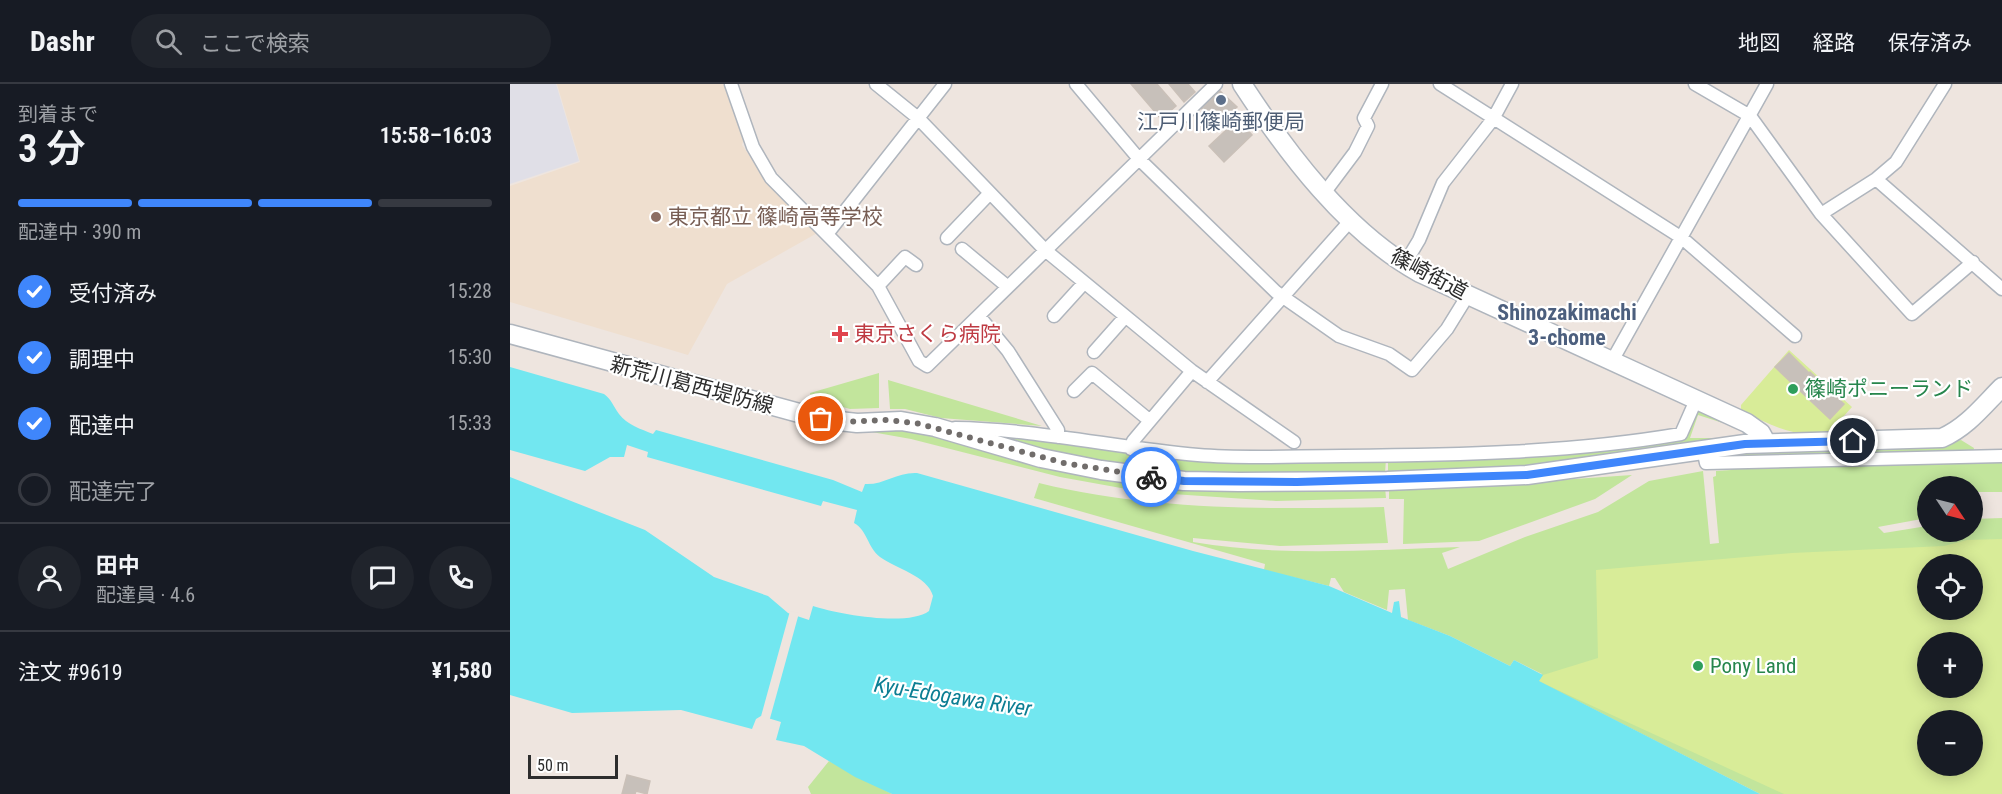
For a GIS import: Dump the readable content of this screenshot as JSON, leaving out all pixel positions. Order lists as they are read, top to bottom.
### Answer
{
  "streets": {
    "main road": ["篠崎街道", "新荒川葛西堤防線"]
  },
  "crossings": [
    ["篠崎街道", "新荒川葛西堤防線"]
  ],
  "districts": ["Shinozakimachi 3-chome"],
  "water": ["Kyu-Edogawa River"],
  "places": {
    "other": [
      "江戸川篠崎郵便局",
      "東京都立 篠崎高等学校",
      "篠崎ポニーランド",
      "Pony Land"
    ],
    "health": ["東京さくら病院"]
  },
  "scale_bar": "50 m",
  "north": "bottom right",
  "page": {
    "header": "Dashr",
    "search": "ここで検索",
    "nav": ["地図", "経路", "保存済み"],
    "heading": ["3 分", "到着まで", "15:58–16:03"],
    "panel": [
      "田中",
      "配達員 · 4.6",
      "注文 #9619",
      "¥1,580"
    ],
    "bar": "配達中 · 390 m",
    "list": [
      ["受付済み", "15:28"],
      ["調理中", "15:30"],
      ["配達中", "15:33"],
      "配達完了"
    ],
    "map_buttons": ["+", "−"],
    "scale": "50 m"
  }
}
